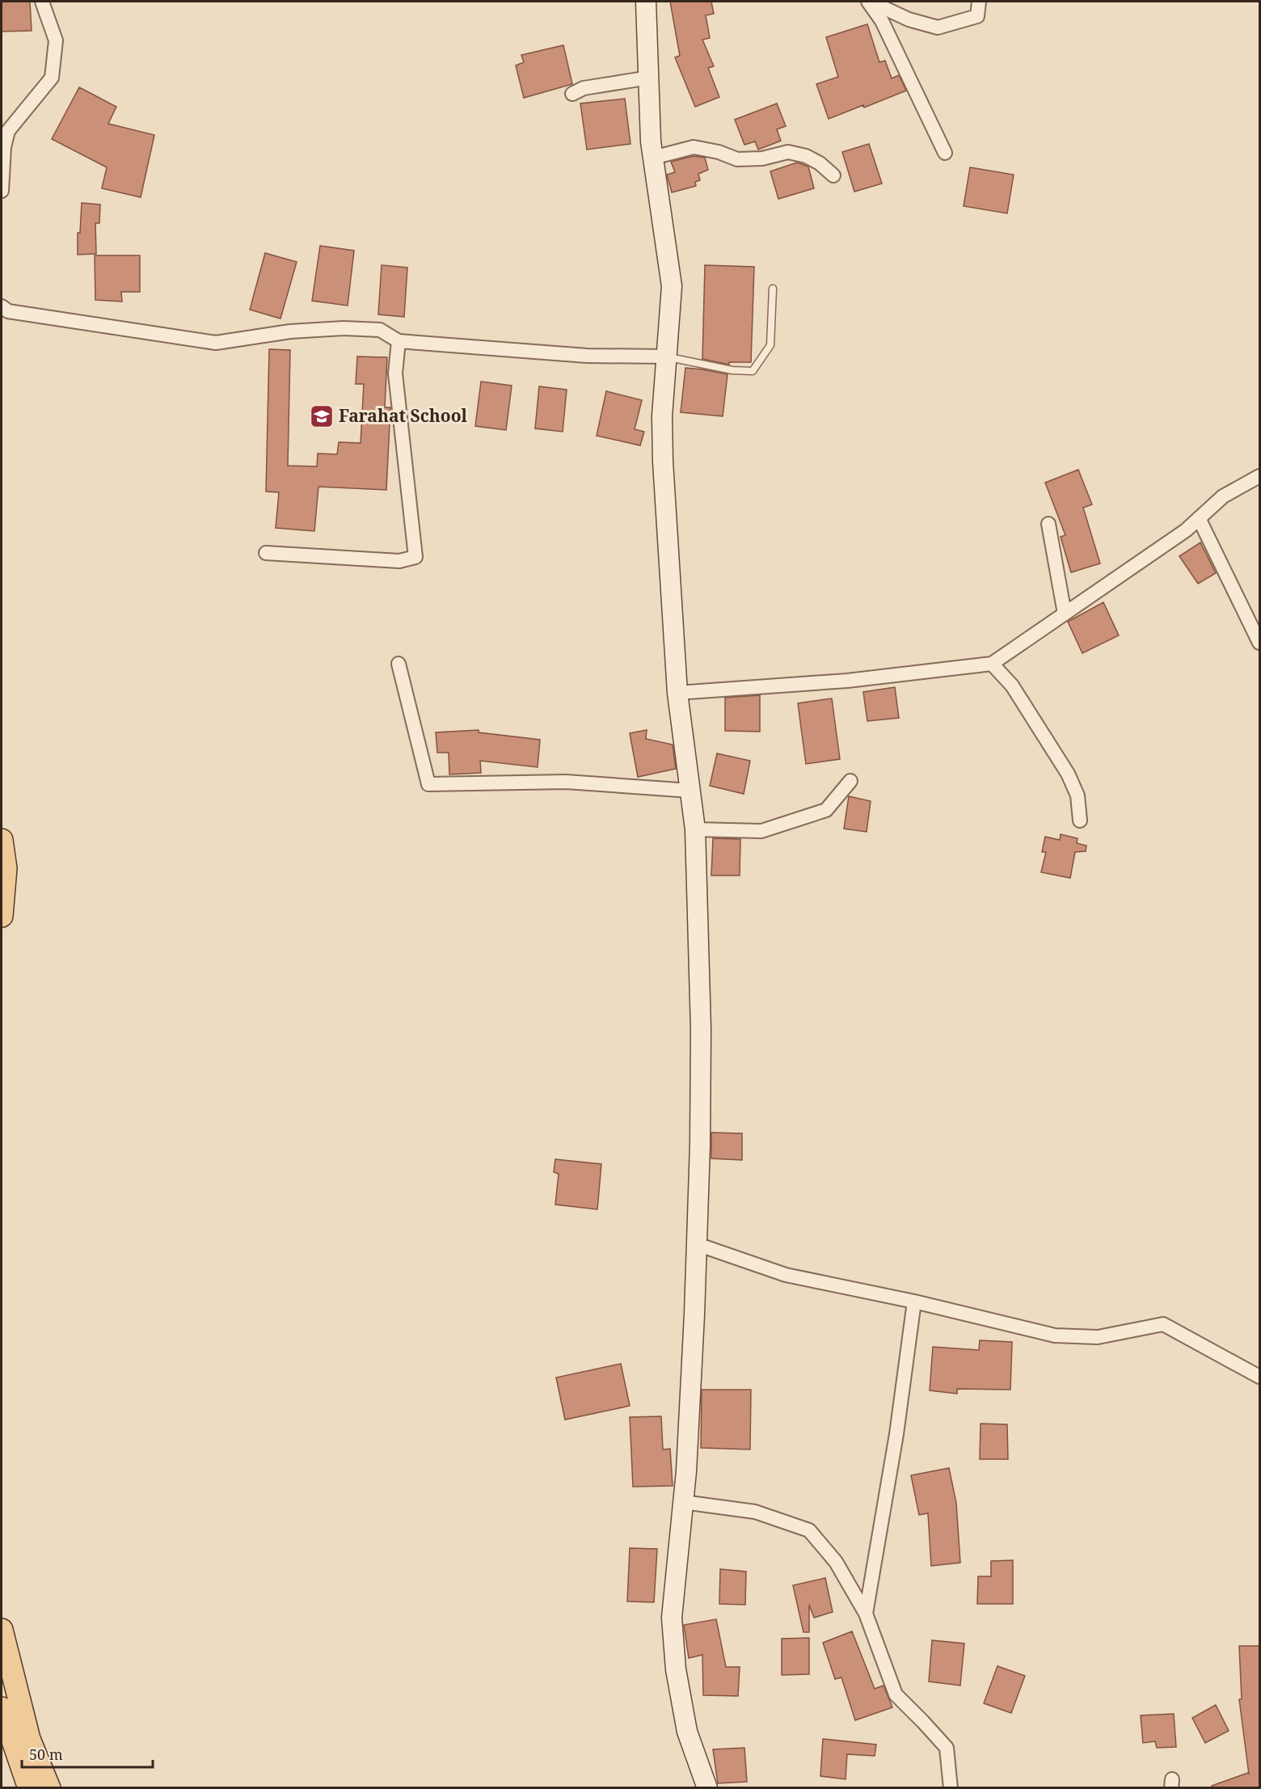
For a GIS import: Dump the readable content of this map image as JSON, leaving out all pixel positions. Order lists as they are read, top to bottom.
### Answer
{
  "places": {
    "school or university": ["Farahat School"]
  },
  "scale_bar": "50 m"
}
